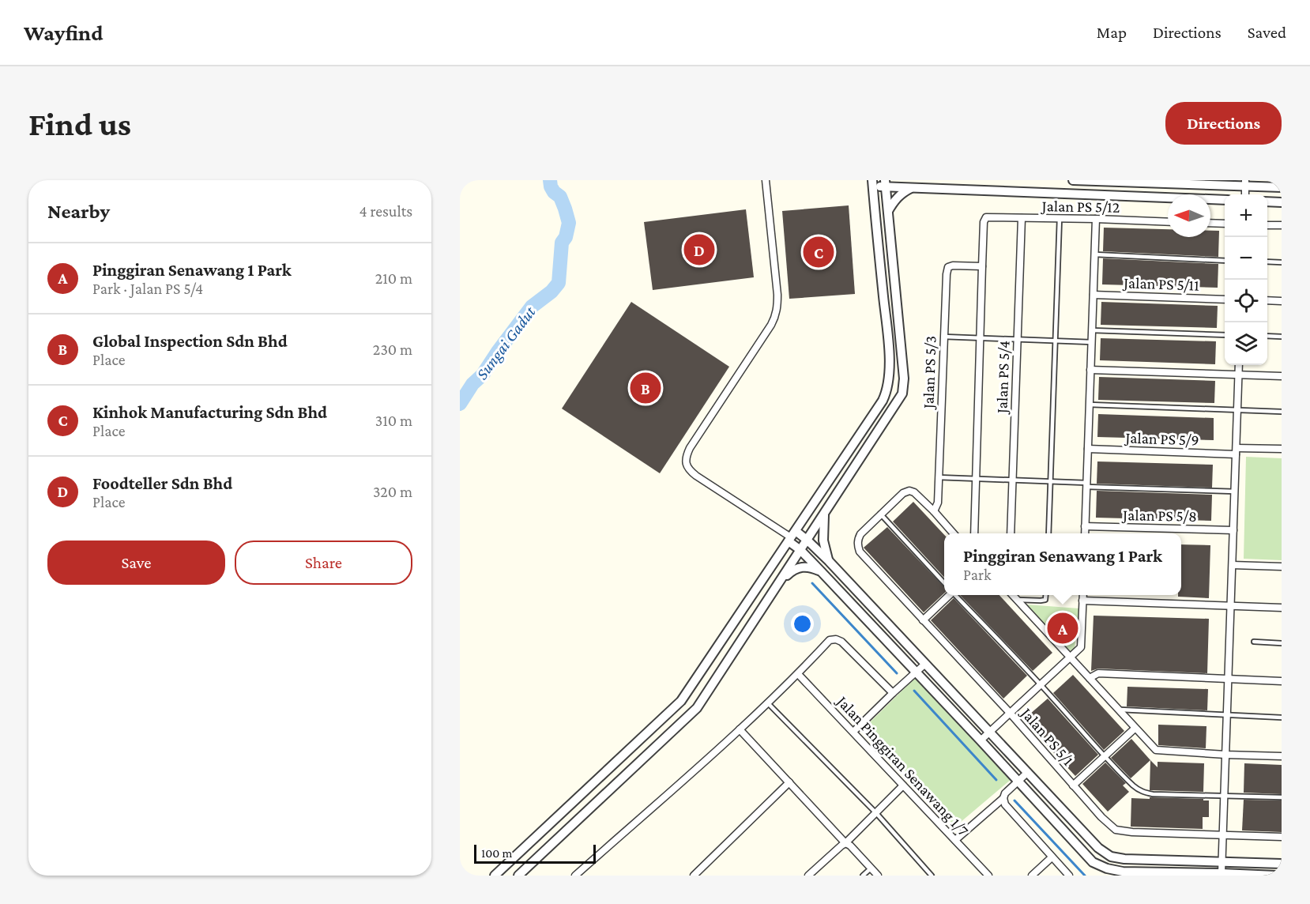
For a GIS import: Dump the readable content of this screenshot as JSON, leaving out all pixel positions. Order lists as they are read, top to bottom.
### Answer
{
  "streets": {
    "street": [
      "Jalan PS 5/12",
      "Jalan PS 5/11",
      "Jalan PS 5/3",
      "Jalan PS 5/4",
      "Jalan PS 5/9",
      "Jalan PS 5/8",
      "Jalan PS 5/1",
      "Jalan Pinggiran Senawang 1/7"
    ]
  },
  "crossings": [
    ["Jalan PS 5/12", "Jalan PS 5/3"],
    ["Jalan PS 5/12", "Jalan PS 5/4"]
  ],
  "water": ["Sungai Gadut"],
  "scale_bar": "100 m",
  "north": "left",
  "page": {
    "header": "Wayfind",
    "nav": ["Map", "Directions", "Saved"],
    "buttons": [
      "Directions",
      ["Save", "Share"]
    ],
    "title": "Find us",
    "heading": ["Nearby", "4 results"],
    "map_buttons": ["+", "−"],
    "pins": [
      "D",
      "C",
      "B",
      "A"
    ],
    "list": [
      {
        "mark": "A",
        "name": "Pinggiran Senawang 1 Park",
        "note": "Park · Jalan PS 5/4",
        "value": "210 m"
      },
      {
        "mark": "B",
        "name": "Global Inspection Sdn Bhd",
        "note": "Place",
        "value": "230 m"
      },
      {
        "mark": "C",
        "name": "Kinhok Manufacturing Sdn Bhd",
        "note": "Place",
        "value": "310 m"
      },
      {
        "mark": "D",
        "name": "Foodteller Sdn Bhd",
        "note": "Place",
        "value": "320 m"
      }
    ],
    "popup": ["Pinggiran Senawang 1 Park", "Park"],
    "scale": "100 m"
  }
}
